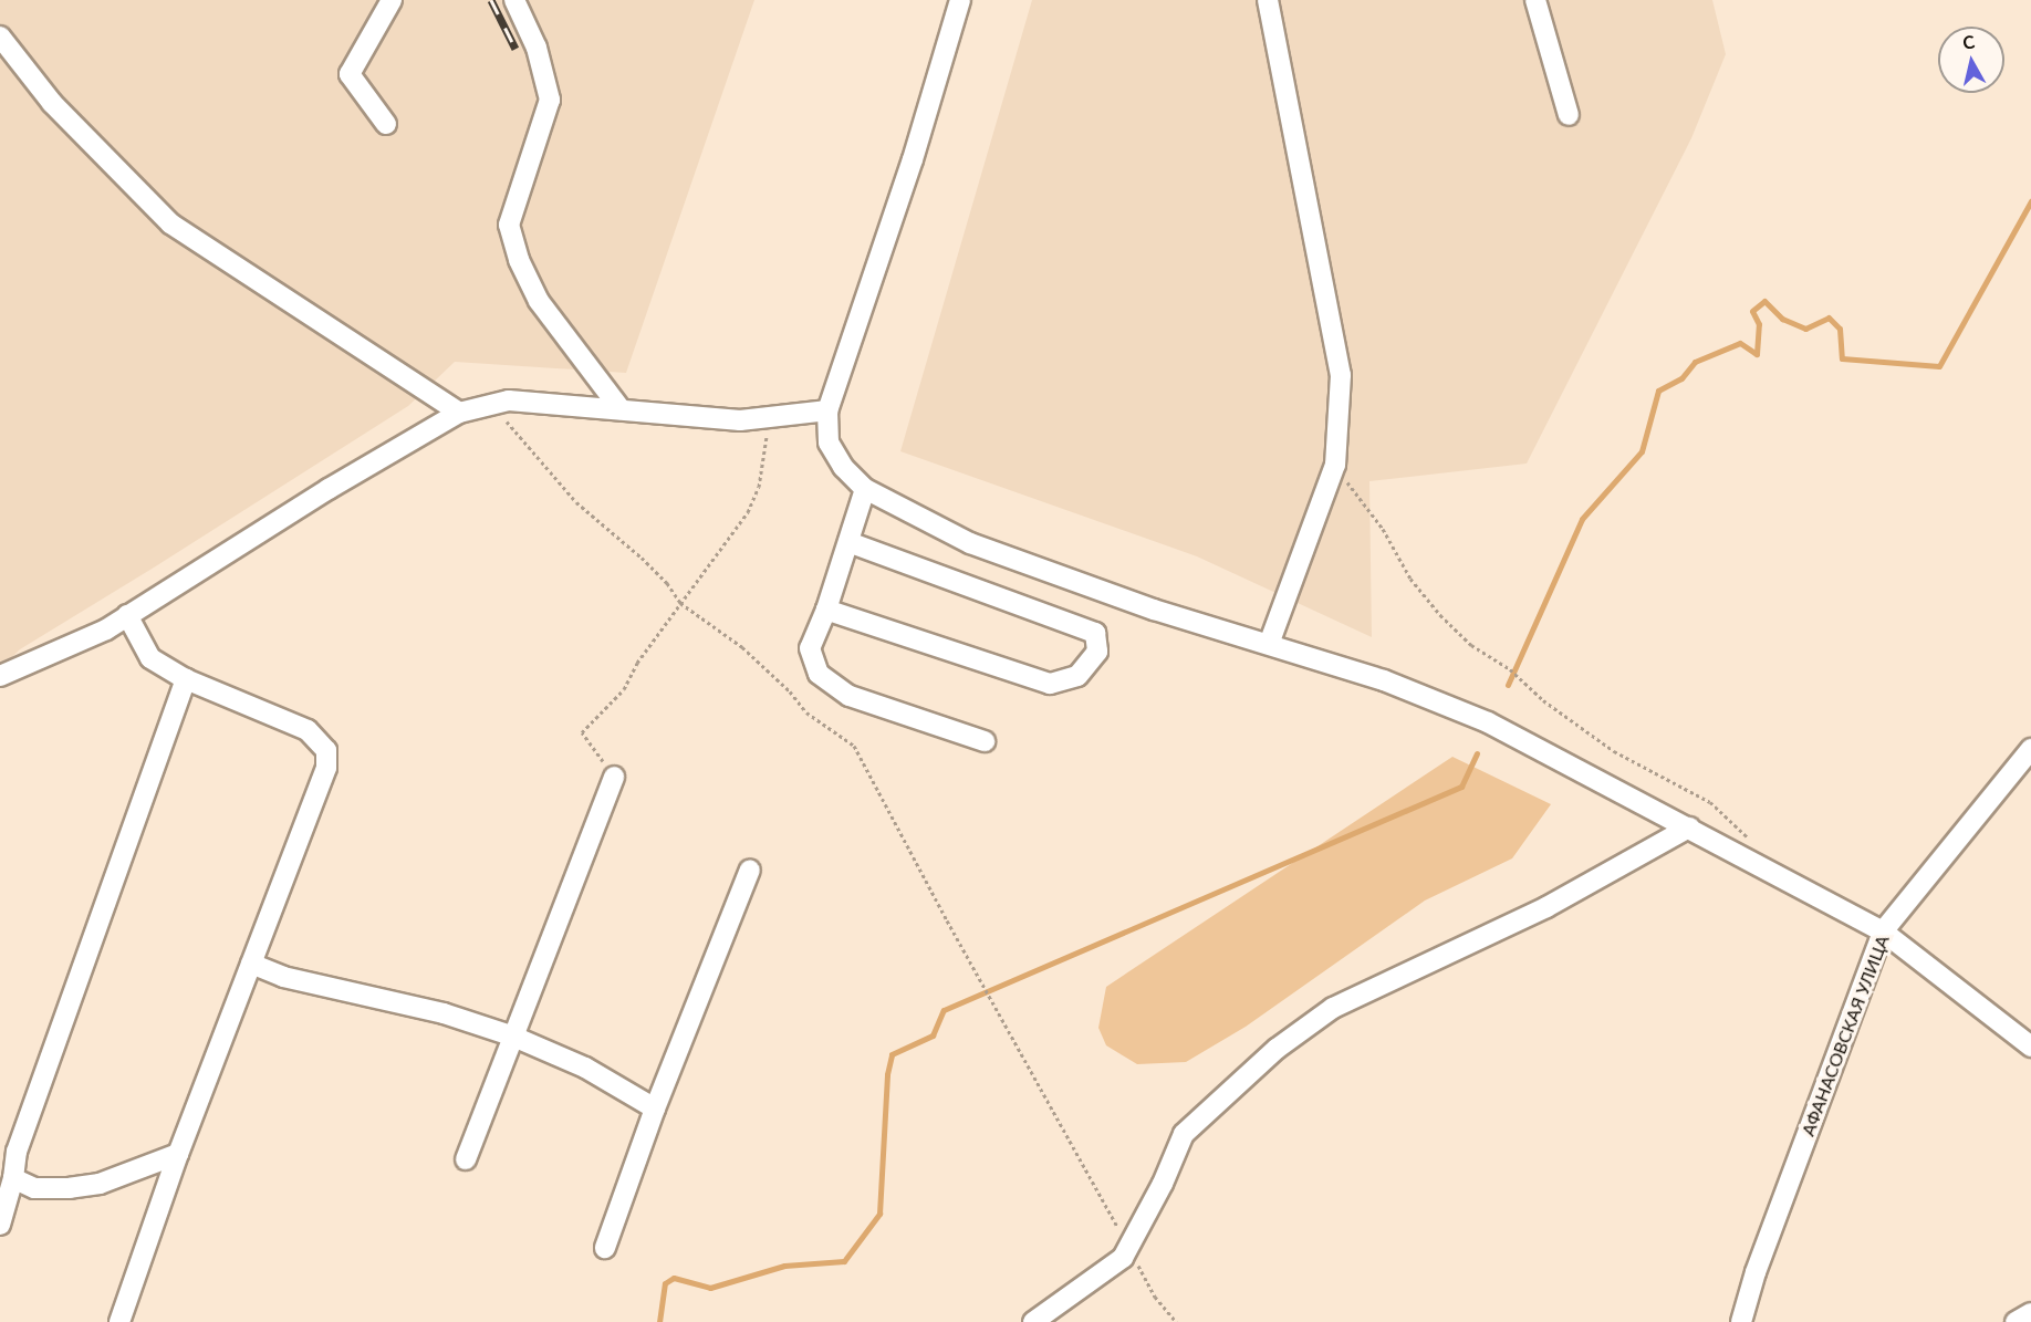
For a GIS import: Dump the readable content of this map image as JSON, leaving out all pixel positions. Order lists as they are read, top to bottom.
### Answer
{
  "streets": {
    "street": ["АФАНАСОВСКАЯ УЛИЦА"]
  },
  "north": "top"
}
